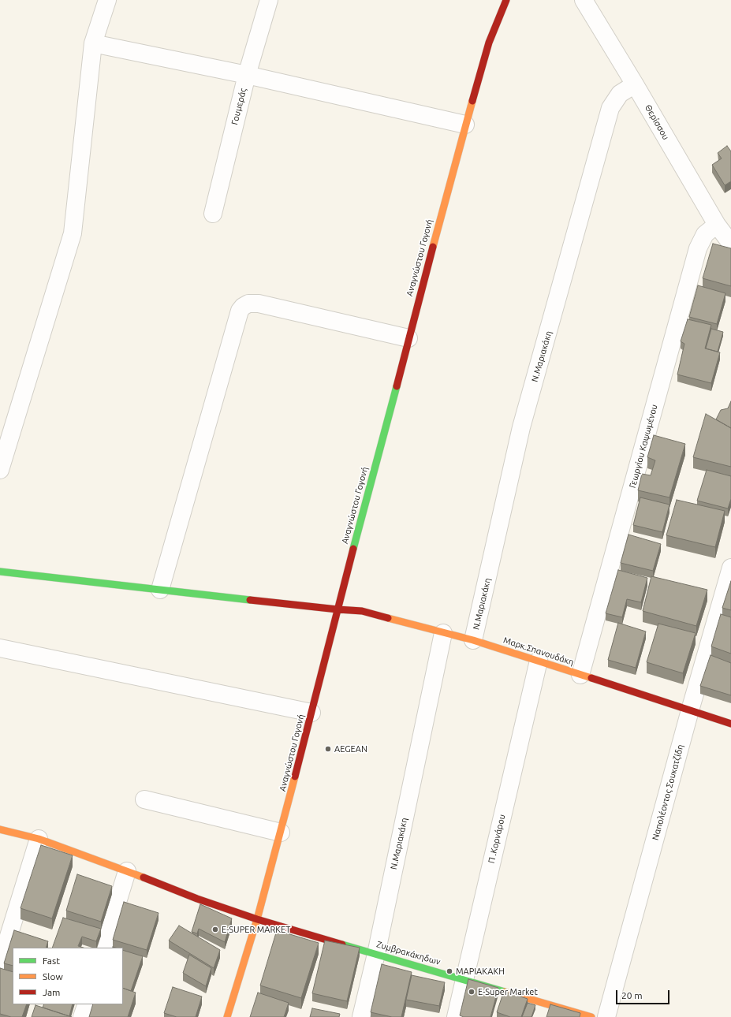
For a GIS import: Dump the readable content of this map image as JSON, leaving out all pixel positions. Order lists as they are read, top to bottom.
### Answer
{
  "streets": {
    "main road": ["Αναγνώστου Γογονή", "Μαρκ.Σπανουδάκη", "Ζυμβρακάκηδων"],
    "street": [
      "Γουμεράς",
      "Θερίσσου",
      "Ν.Μαριακάκη",
      "Γεωργίου Καψωμένου",
      "Ναπολέοντος Σουκατζίδη",
      "Π .Κορνάρου"
    ]
  },
  "crossings": [
    ["Θερίσσου", "Ν.Μαριακάκη"],
    ["Θερίσσου", "Γεωργίου Καψωμένου"],
    ["Αναγνώστου Γογονή", "Μαρκ.Σπανουδάκη"],
    ["Αναγνώστου Γογονή", "Ζυμβρακάκηδων"],
    ["Ν.Μαριακάκη", "Μαρκ.Σπανουδάκη"],
    ["Ν.Μαριακάκη", "Ζυμβρακάκηδων"],
    ["Γεωργίου Καψωμένου", "Μαρκ.Σπανουδάκη"],
    ["Μαρκ.Σπανουδάκη", "Ναπολέοντος Σουκατζίδη"],
    ["Μαρκ.Σπανουδάκη", "Π .Κορνάρου"],
    ["Π .Κορνάρου", "Ζυμβρακάκηδων"]
  ],
  "places": [
    "AEGEAN",
    "E-SUPER MARKET",
    "ΜΑΡΙΑΚΑΚΗ",
    "E-Super Market"
  ],
  "legend": ["Fast", "Slow", "Jam"],
  "scale_bar": "20 m"
}
